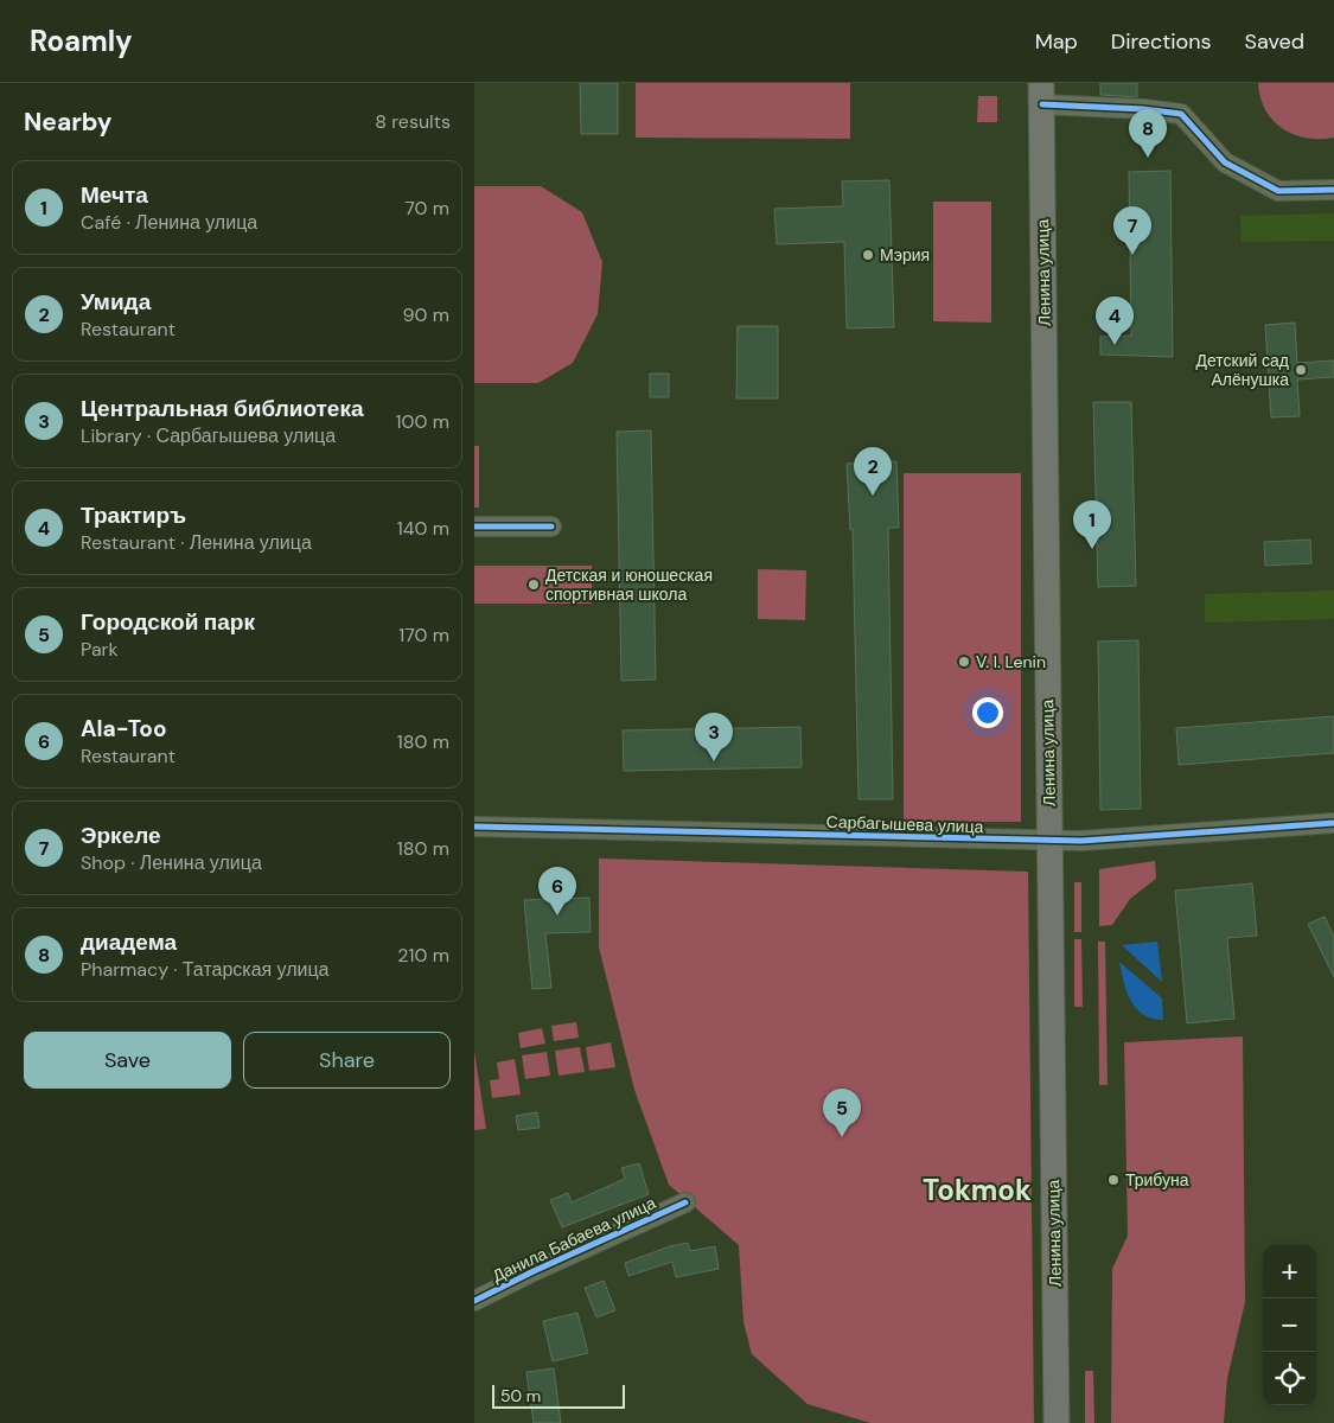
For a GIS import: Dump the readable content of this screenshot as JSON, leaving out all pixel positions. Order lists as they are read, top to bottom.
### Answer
{
  "streets": {
    "main road": ["Ленина улица"],
    "street": ["Сарбагышева улица", "Данила Бабаева улица"]
  },
  "crossings": [
    ["Ленина улица", "Сарбагышева улица"]
  ],
  "districts": ["Tokmok"],
  "places": [
    "Мэрия",
    "Детский сад Алёнушка",
    "Детская и юношеская спортивная школа",
    "V. I. Lenin",
    "Трибуна"
  ],
  "scale_bar": "50 m",
  "page": {
    "header": "Roamly",
    "nav": ["Map", "Directions", "Saved"],
    "heading": ["Nearby", "8 results"],
    "pins": [
      "8",
      "7",
      "4",
      "2",
      "1",
      "3",
      "6",
      "5"
    ],
    "list": [
      {
        "mark": "1",
        "name": "Мечта",
        "note": "Café · Ленина улица",
        "value": "70 m"
      },
      {
        "mark": "2",
        "name": "Умида",
        "note": "Restaurant",
        "value": "90 m"
      },
      {
        "mark": "3",
        "name": "Центральная библиотека",
        "note": "Library · Сарбагышева улица",
        "value": "100 m"
      },
      {
        "mark": "4",
        "name": "Трактиръ",
        "note": "Restaurant · Ленина улица",
        "value": "140 m"
      },
      {
        "mark": "5",
        "name": "Городской парк",
        "note": "Park",
        "value": "170 m"
      },
      {
        "mark": "6",
        "name": "Ala-Too",
        "note": "Restaurant",
        "value": "180 m"
      },
      {
        "mark": "7",
        "name": "Эркеле",
        "note": "Shop · Ленина улица",
        "value": "180 m"
      },
      {
        "mark": "8",
        "name": "диадема",
        "note": "Pharmacy · Татарская улица",
        "value": "210 m"
      }
    ],
    "buttons": ["Save", "Share"],
    "map_buttons": ["+", "−"],
    "scale": "50 m"
  }
}
